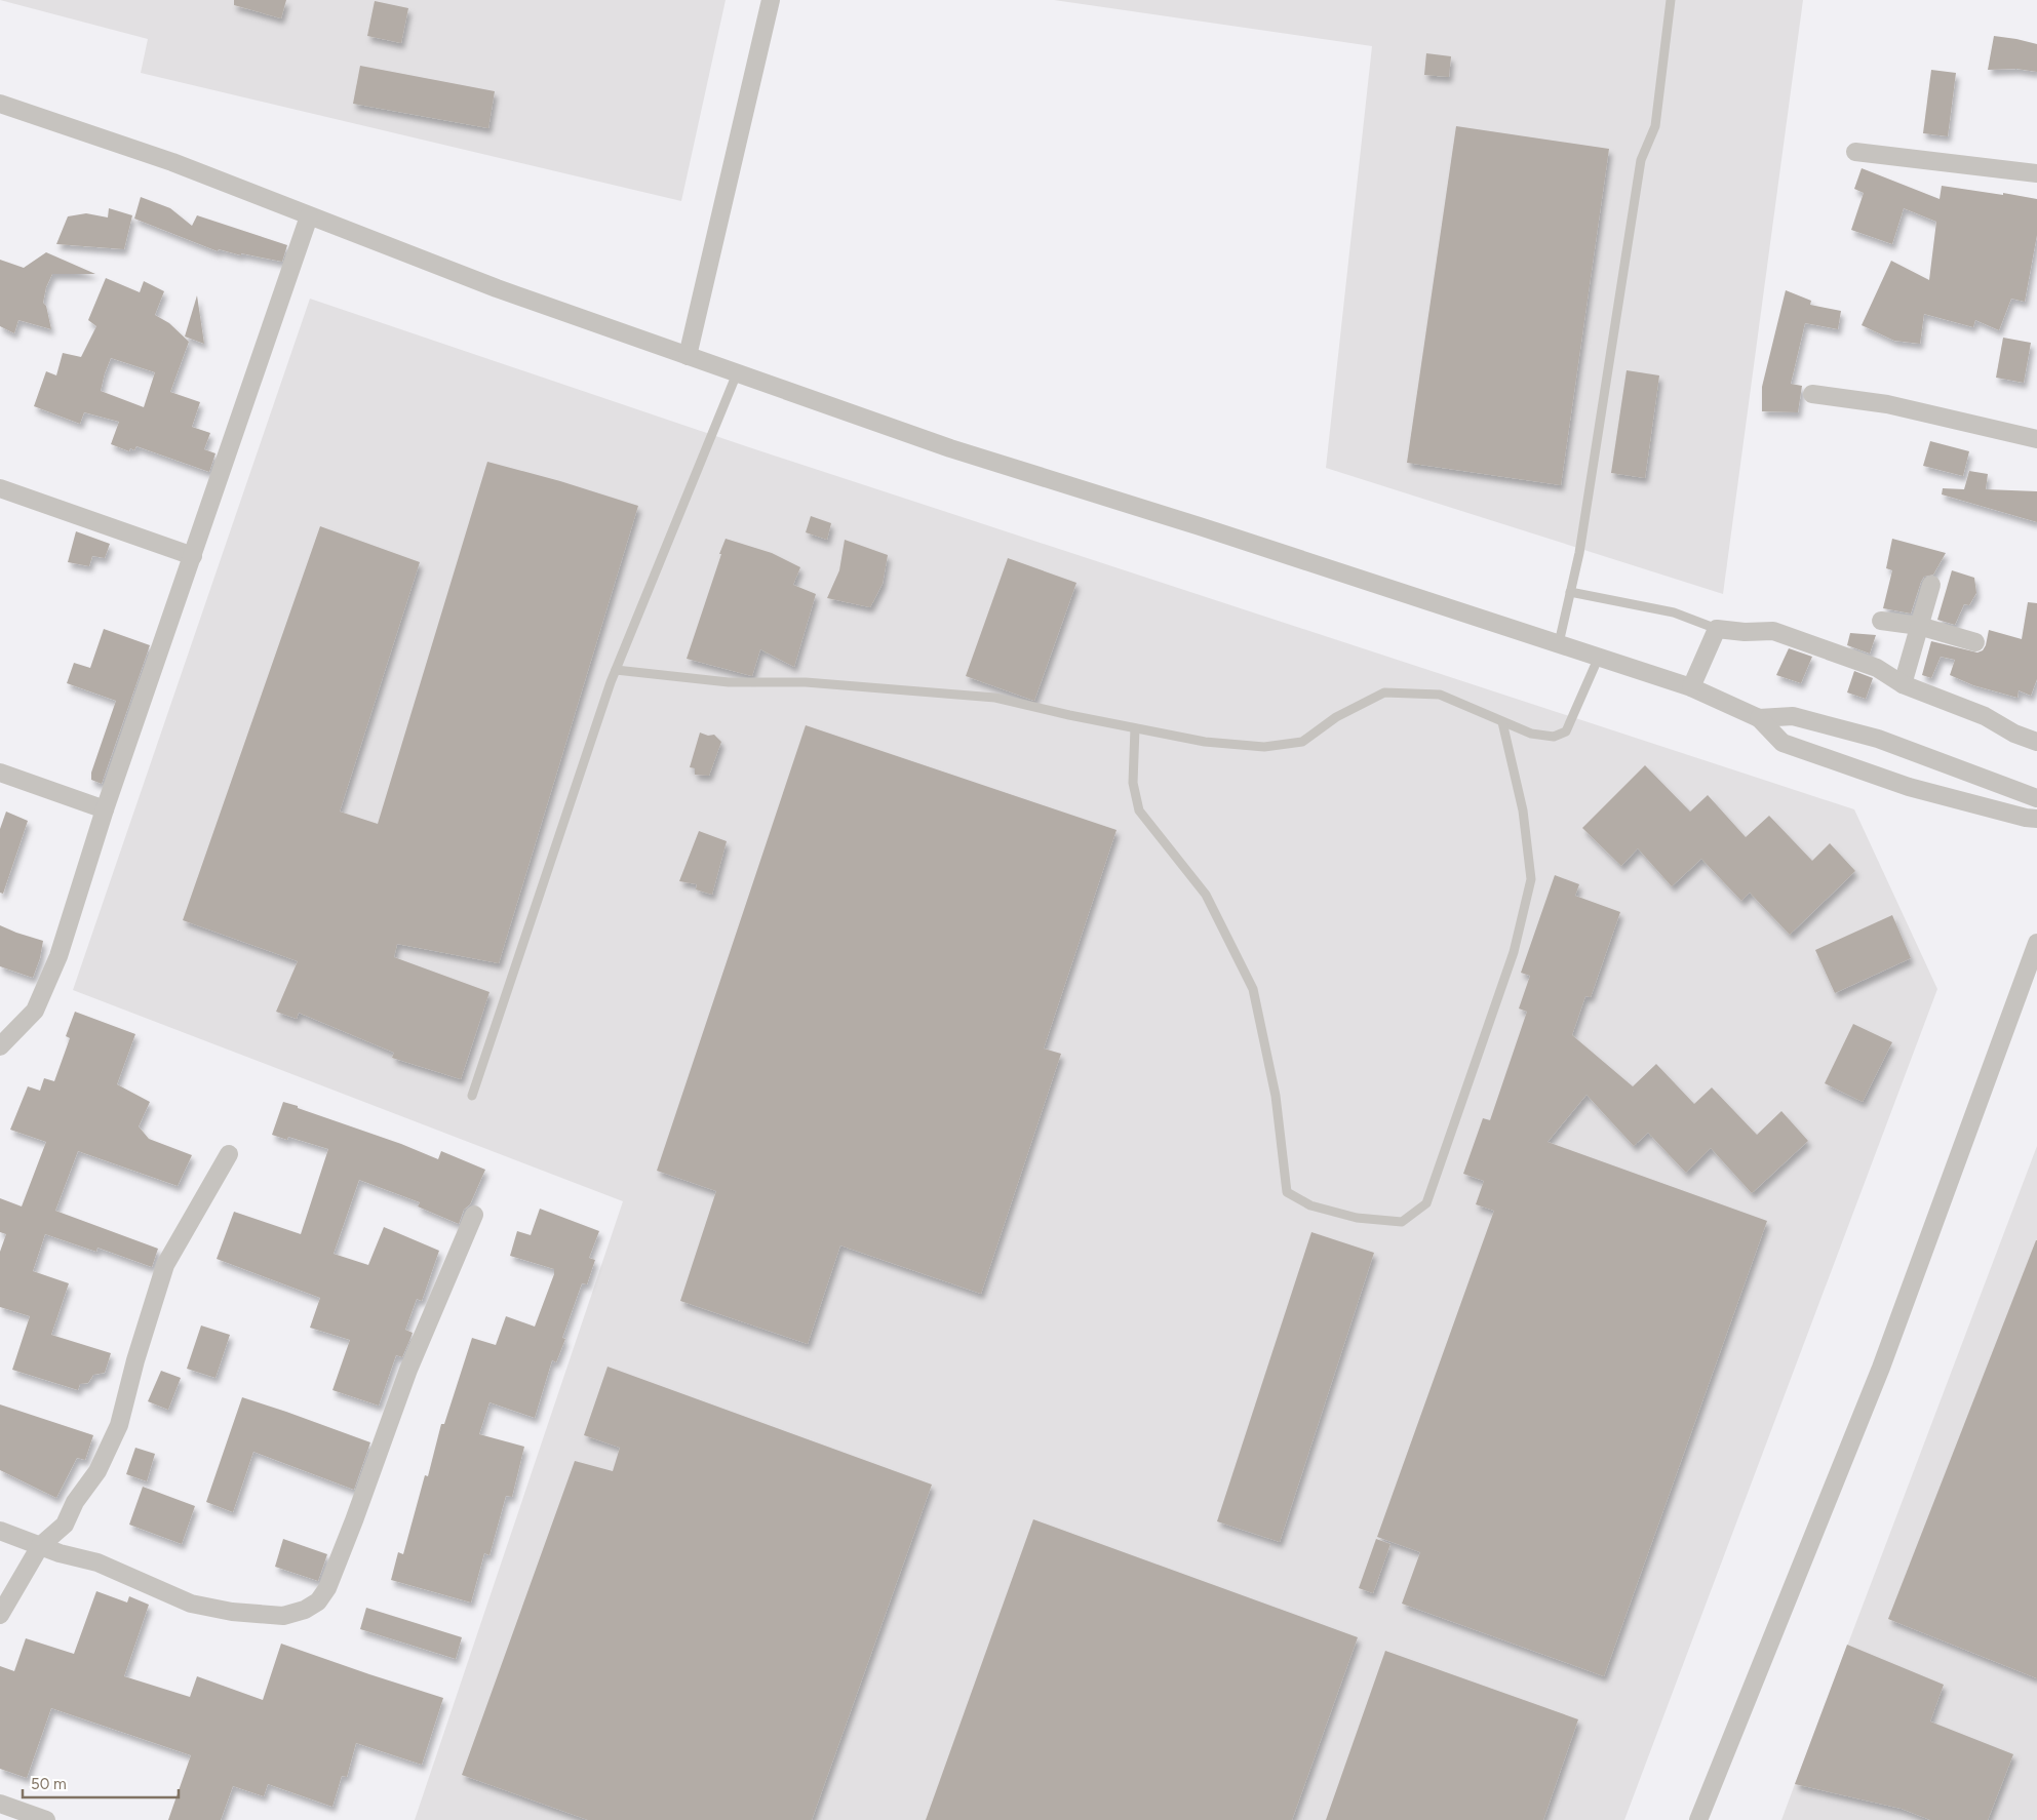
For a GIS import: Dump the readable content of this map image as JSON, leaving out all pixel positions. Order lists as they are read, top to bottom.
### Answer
{
  "scale_bar": "50 m"
}
